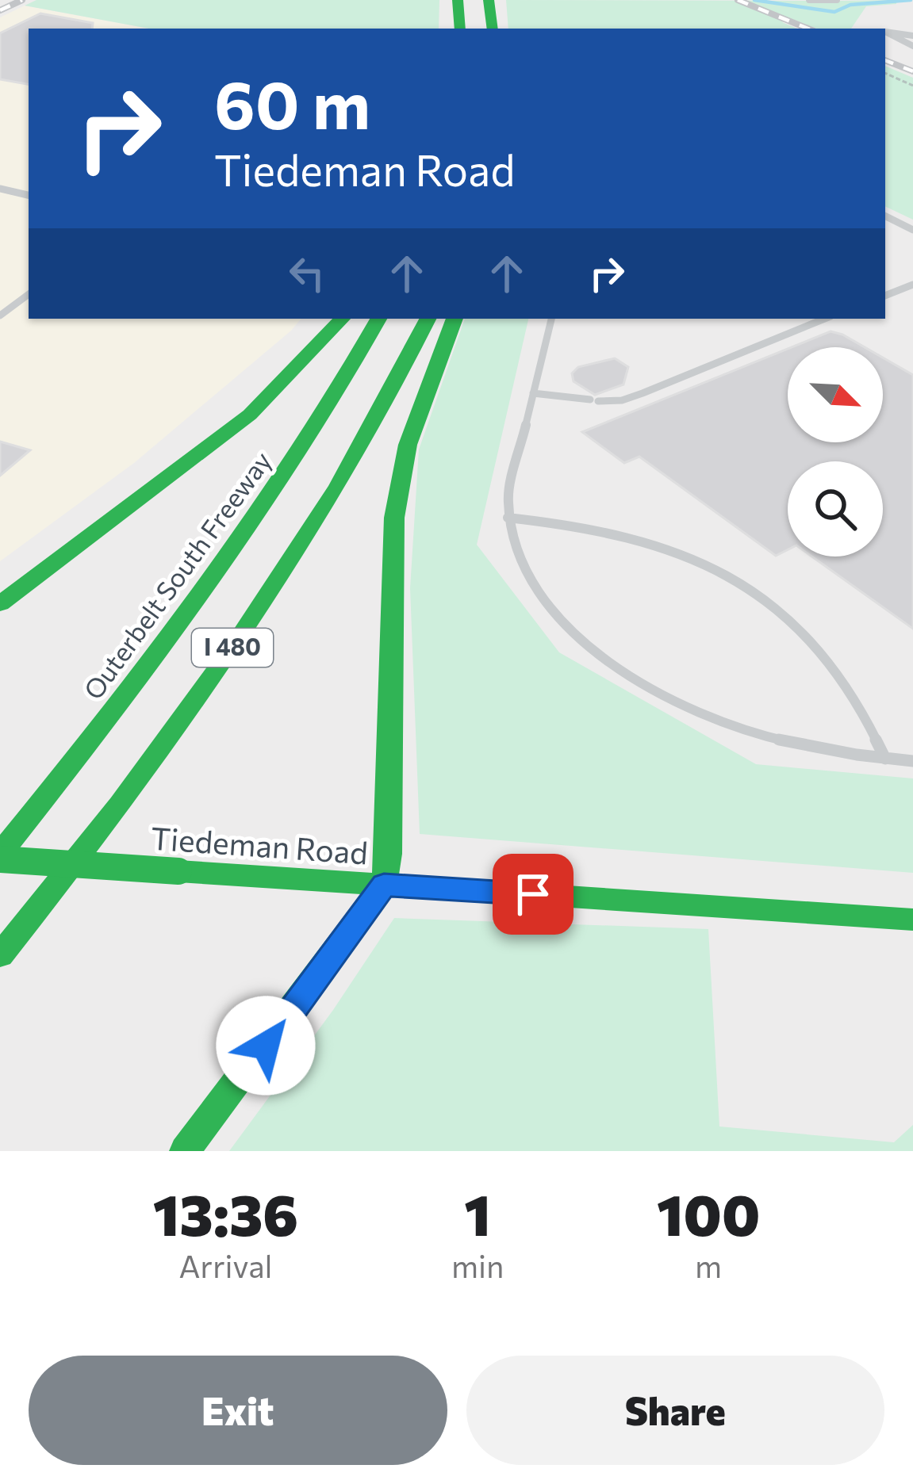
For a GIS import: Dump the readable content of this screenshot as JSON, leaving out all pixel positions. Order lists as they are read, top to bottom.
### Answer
{
  "streets": {
    "main road": ["Outerbelt South Freeway", "I 480", "Tiedeman Road"]
  },
  "crossings": [
    ["Outerbelt South Freeway", "Tiedeman Road"]
  ],
  "north": "bottom right",
  "page": {
    "turn": ["60 m", "Tiedeman Road"],
    "eta": [
      "13:36",
      "Arrival",
      "1",
      "min",
      "100",
      "m"
    ],
    "buttons": ["Exit", "Share"]
  }
}
